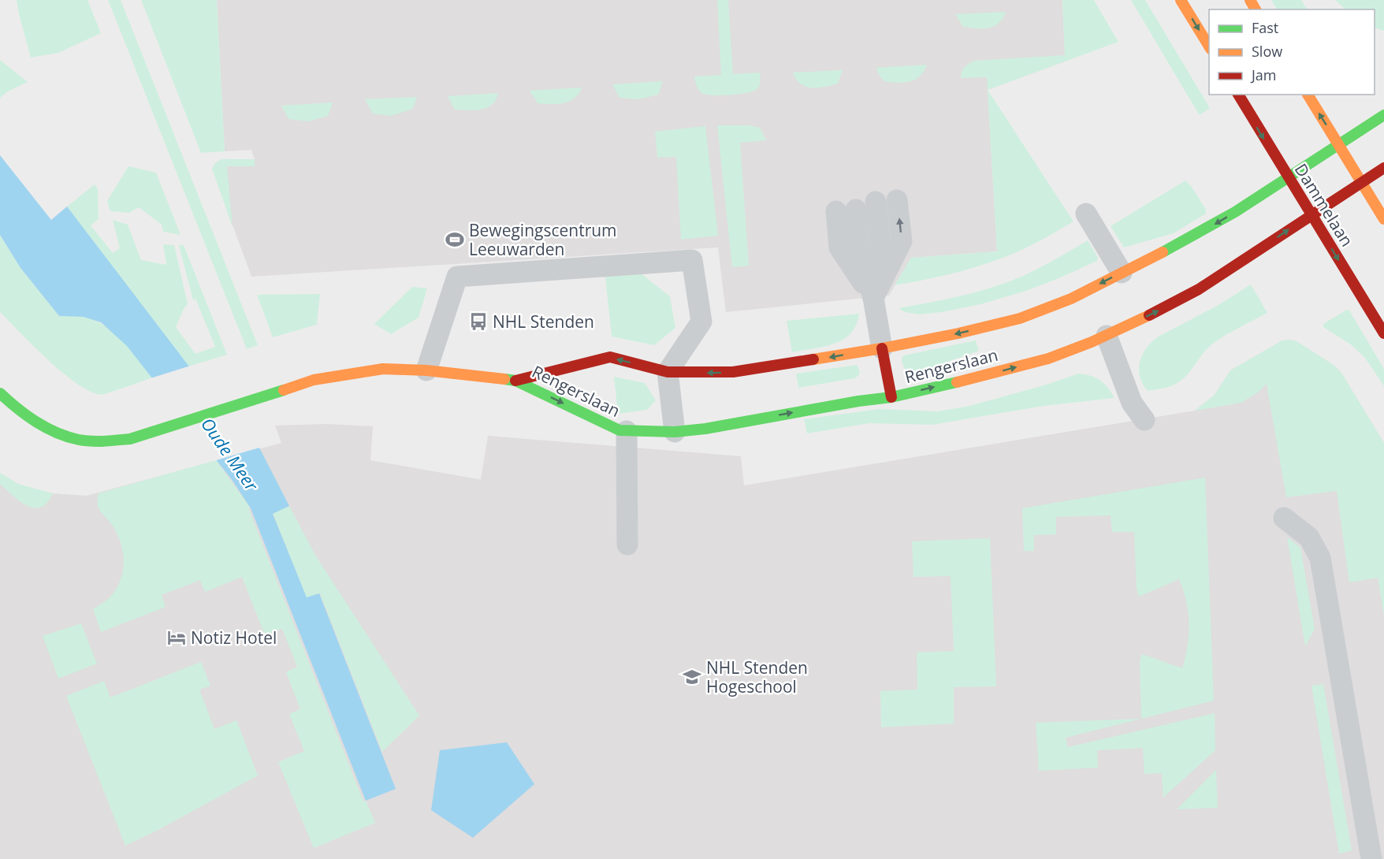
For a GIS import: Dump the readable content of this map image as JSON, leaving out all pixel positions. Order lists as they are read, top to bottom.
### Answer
{
  "streets": {
    "street": ["Dammelaan", "Rengerslaan"]
  },
  "crossings": [
    ["Dammelaan", "Rengerslaan"]
  ],
  "water": ["Oude Meer"],
  "places": {
    "sports": ["Bewegingscentrum Leeuwarden"],
    "bus stop": ["NHL Stenden"],
    "hotel": ["Notiz Hotel"],
    "school or university": ["NHL Stenden Hogeschool"]
  },
  "legend": ["Fast", "Slow", "Jam"]
}
